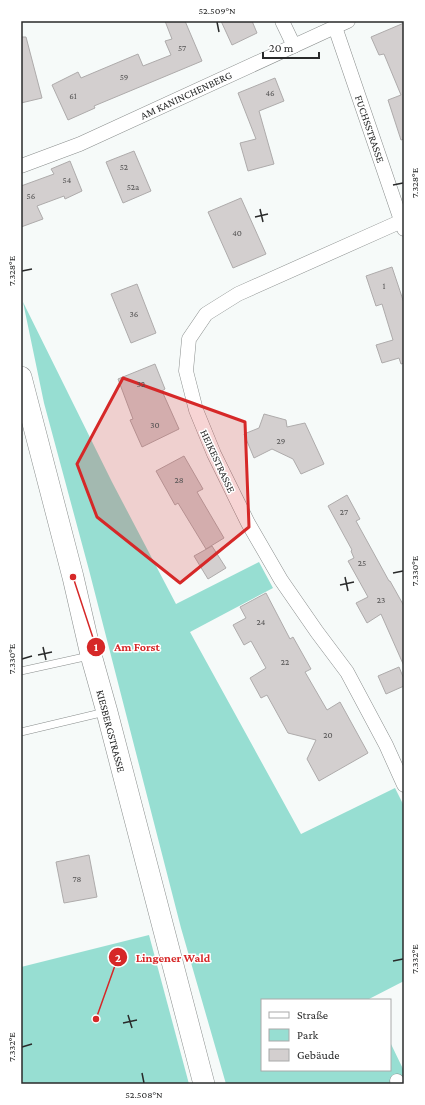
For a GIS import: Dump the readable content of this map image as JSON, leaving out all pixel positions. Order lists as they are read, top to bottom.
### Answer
{
  "streets": {
    "street": [
      "AM KANINCHENBERG",
      "FUCHSSTRASSE",
      "HEIKESTRASSE",
      "KIESBERGSTRASSE"
    ]
  },
  "crossings": [
    ["AM KANINCHENBERG", "FUCHSSTRASSE"],
    ["FUCHSSTRASSE", "HEIKESTRASSE"]
  ],
  "places": ["Am Forst", "Lingener Wald"],
  "house_numbers": [
    "57",
    "59",
    "46",
    "61",
    "52",
    "54",
    "52a",
    "56",
    "40",
    "1",
    "36",
    "32",
    "30",
    "29",
    "28",
    "27",
    "25",
    "23",
    "24",
    "22",
    "20",
    "78"
  ],
  "legend": ["Straße", "Park", "Gebäude"],
  "scale_bar": "20 m",
  "coordinates": [
    "52.509°N",
    "7.328°E",
    "7.330°E",
    "7.332°E",
    "52.508°N"
  ]
}
